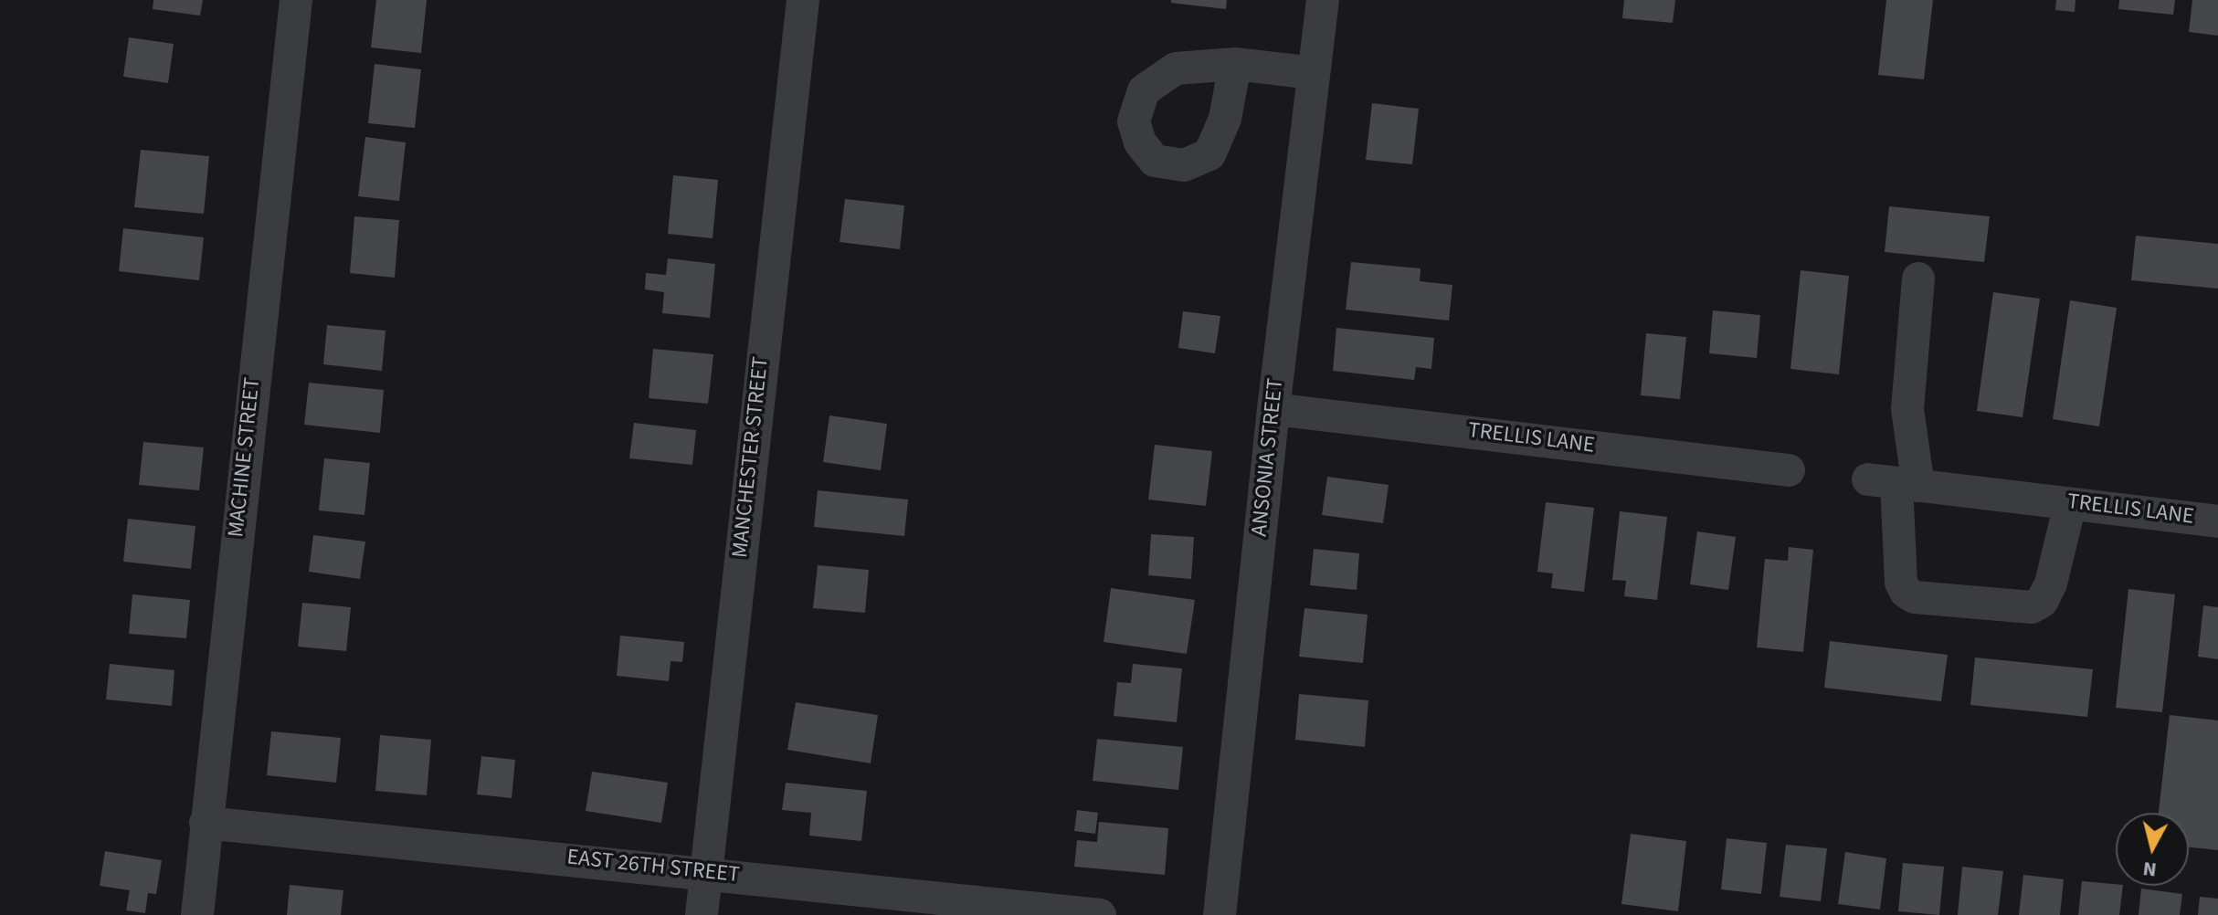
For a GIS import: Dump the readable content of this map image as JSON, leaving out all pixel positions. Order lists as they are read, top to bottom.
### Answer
{
  "streets": {
    "street": [
      "TRELLIS LANE",
      "MACHINE STREET",
      "MANCHESTER STREET",
      "ANSONIA STREET",
      "EAST 26TH STREET"
    ]
  },
  "crossings": [
    ["TRELLIS LANE", "ANSONIA STREET"],
    ["MACHINE STREET", "EAST 26TH STREET"],
    ["MANCHESTER STREET", "EAST 26TH STREET"]
  ],
  "north": "bottom"
}
